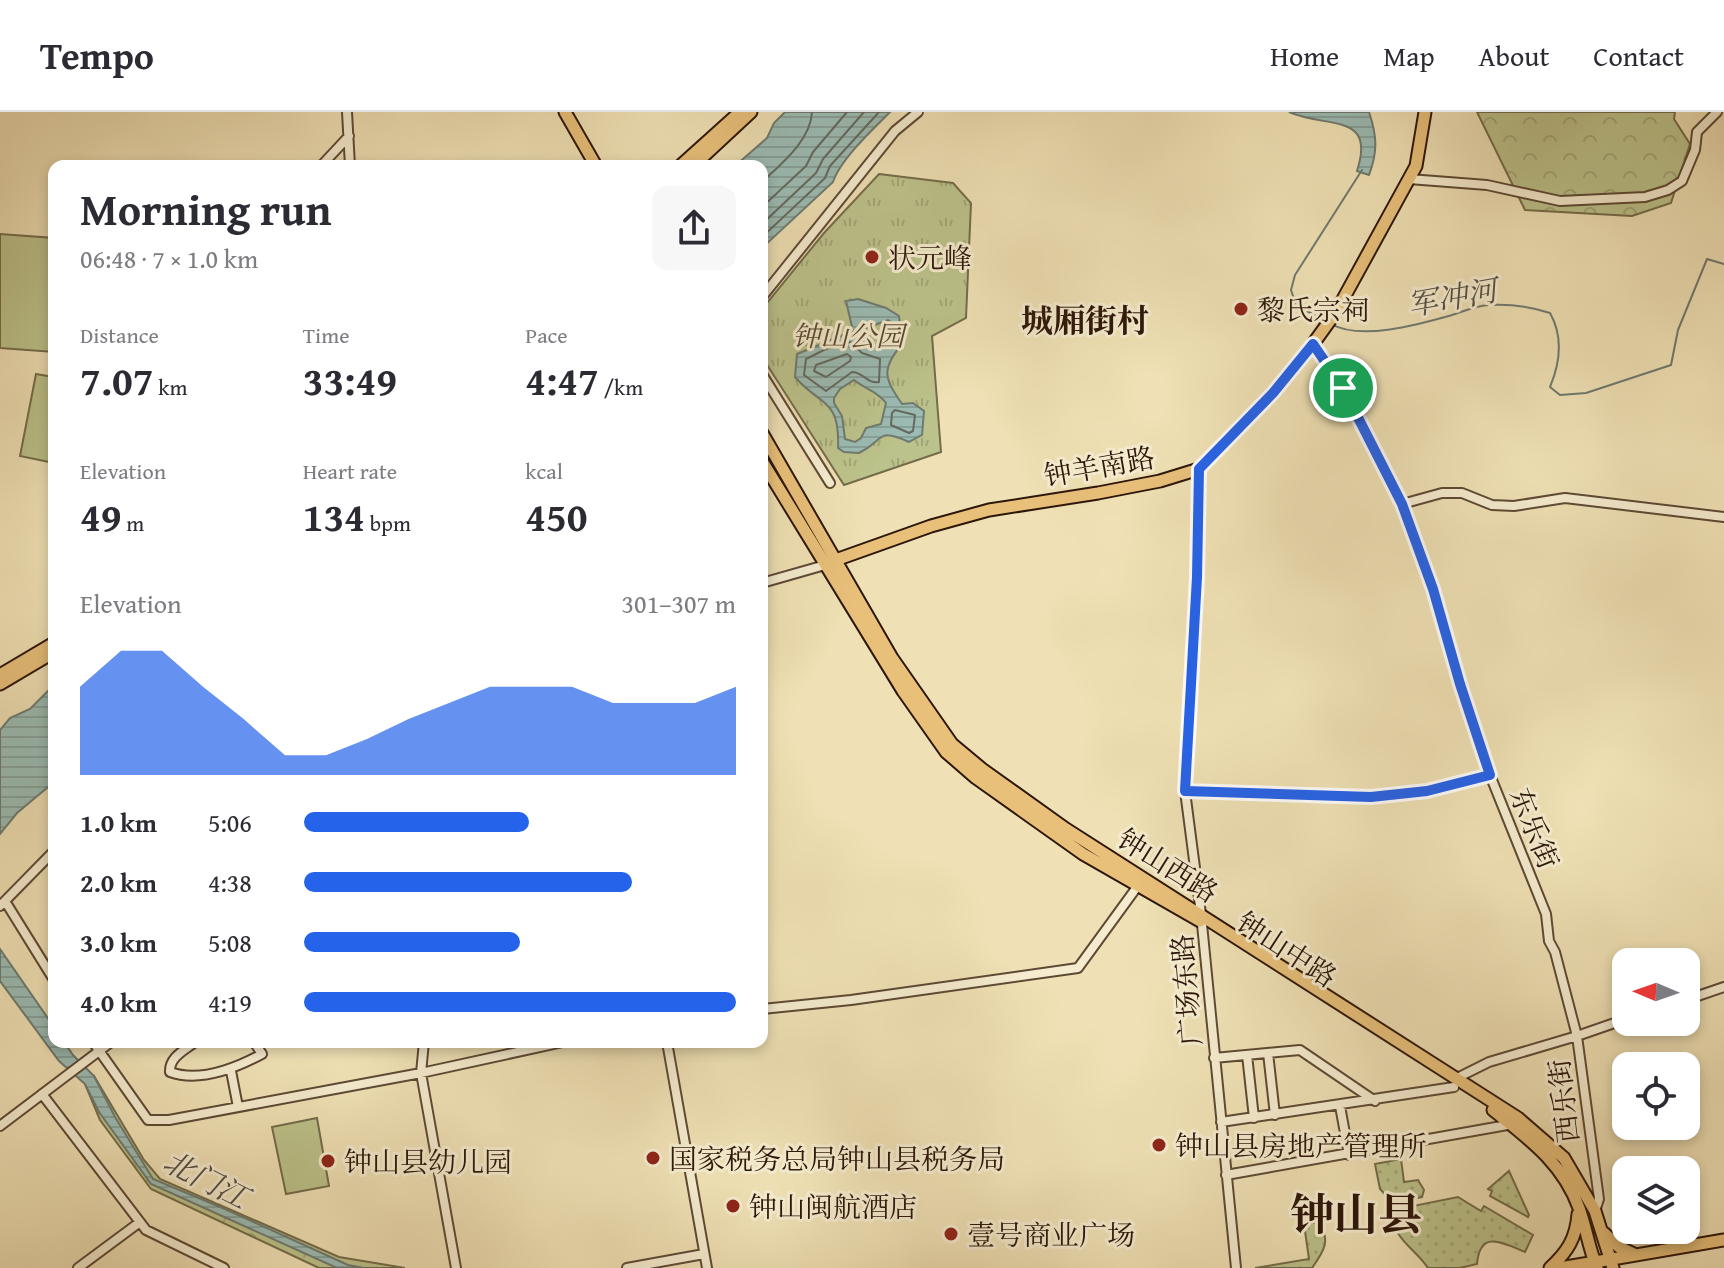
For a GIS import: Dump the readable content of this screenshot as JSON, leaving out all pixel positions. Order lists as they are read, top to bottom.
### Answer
{
  "streets": {
    "main road": ["钟羊南路", "钟山西路", "钟山中路"],
    "street": ["东乐街", "广场东路", "西乐街"]
  },
  "crossings": [
    ["钟羊南路", "东乐街"],
    ["钟羊南路", "钟山西路"],
    ["钟羊南路", "钟山中路"],
    ["钟羊南路", "广场东路"],
    ["东乐街", "西乐街"],
    ["钟山西路", "钟山中路"],
    ["钟山西路", "广场东路"],
    ["钟山西路", "西乐街"],
    ["钟山中路", "广场东路"]
  ],
  "districts": ["城厢街村", "钟山县"],
  "water": ["军冲河", "北门江"],
  "parks": ["钟山公园"],
  "places": [
    "状元峰",
    "黎氏宗祠",
    "钟山县房地产管理所",
    "国家税务总局钟山县税务局",
    "钟山县幼儿园",
    "钟山闽航酒店",
    "壹号商业广场"
  ],
  "north": "left",
  "page": {
    "header": "Tempo",
    "nav": [
      "Home",
      "Map",
      "About",
      "Contact"
    ],
    "heading": ["Morning run", "06:48 · 7 × 1.0 km"],
    "stats": [
      ["Distance", "7.07 km"],
      ["Time", "33:49"],
      ["Pace", "4:47 /km"],
      ["Elevation", "49 m"],
      ["Heart rate", "134 bpm"],
      ["kcal", "450"]
    ],
    "chart": ["Elevation", "301–307 m"],
    "list": [
      {
        "name": "1.0 km",
        "note": "5:06"
      },
      {
        "name": "2.0 km",
        "note": "4:38"
      },
      {
        "name": "3.0 km",
        "note": "5:08"
      },
      {
        "name": "4.0 km",
        "note": "4:19"
      }
    ]
  }
}
